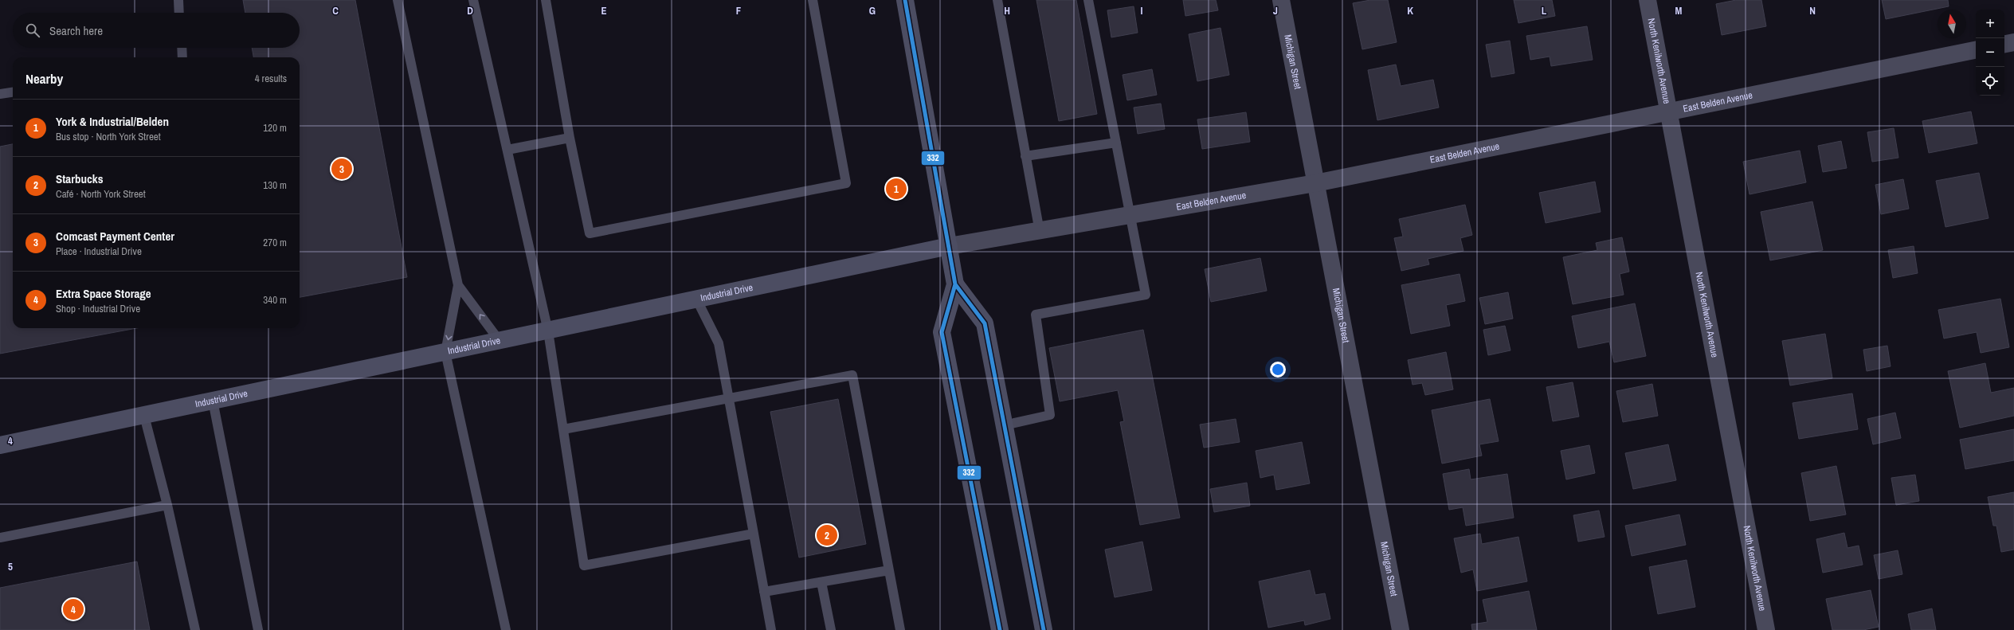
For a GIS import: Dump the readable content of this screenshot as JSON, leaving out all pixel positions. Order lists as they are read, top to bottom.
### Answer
{
  "streets": {
    "main road": ["Industrial Drive"],
    "street": ["Michigan Street", "North Kenilworth Avenue", "East Belden Avenue"]
  },
  "crossings": [
    ["Michigan Street", "East Belden Avenue"],
    ["North Kenilworth Avenue", "East Belden Avenue"],
    ["East Belden Avenue", "Industrial Drive"]
  ],
  "lines": ["transit line 332"],
  "north": "top",
  "page": {
    "map_buttons": ["+", "−"],
    "search": "Search here",
    "heading": ["Nearby", "4 results"],
    "list": [
      {
        "mark": "1",
        "name": "York & Industrial/Belden",
        "note": "Bus stop · North York Street",
        "value": "120 m"
      },
      {
        "mark": "2",
        "name": "Starbucks",
        "note": "Café · North York Street",
        "value": "130 m"
      },
      {
        "mark": "3",
        "name": "Comcast Payment Center",
        "note": "Place · Industrial Drive",
        "value": "270 m"
      },
      {
        "mark": "4",
        "name": "Extra Space Storage",
        "note": "Shop · Industrial Drive",
        "value": "340 m"
      }
    ],
    "pins": [
      "3",
      "1",
      "2",
      "4"
    ]
  },
  "grid": {
    "columns": [
      "C",
      "D",
      "E",
      "F",
      "G",
      "H",
      "I",
      "J",
      "K",
      "L",
      "M",
      "N"
    ],
    "rows": ["4", "5"]
  }
}
